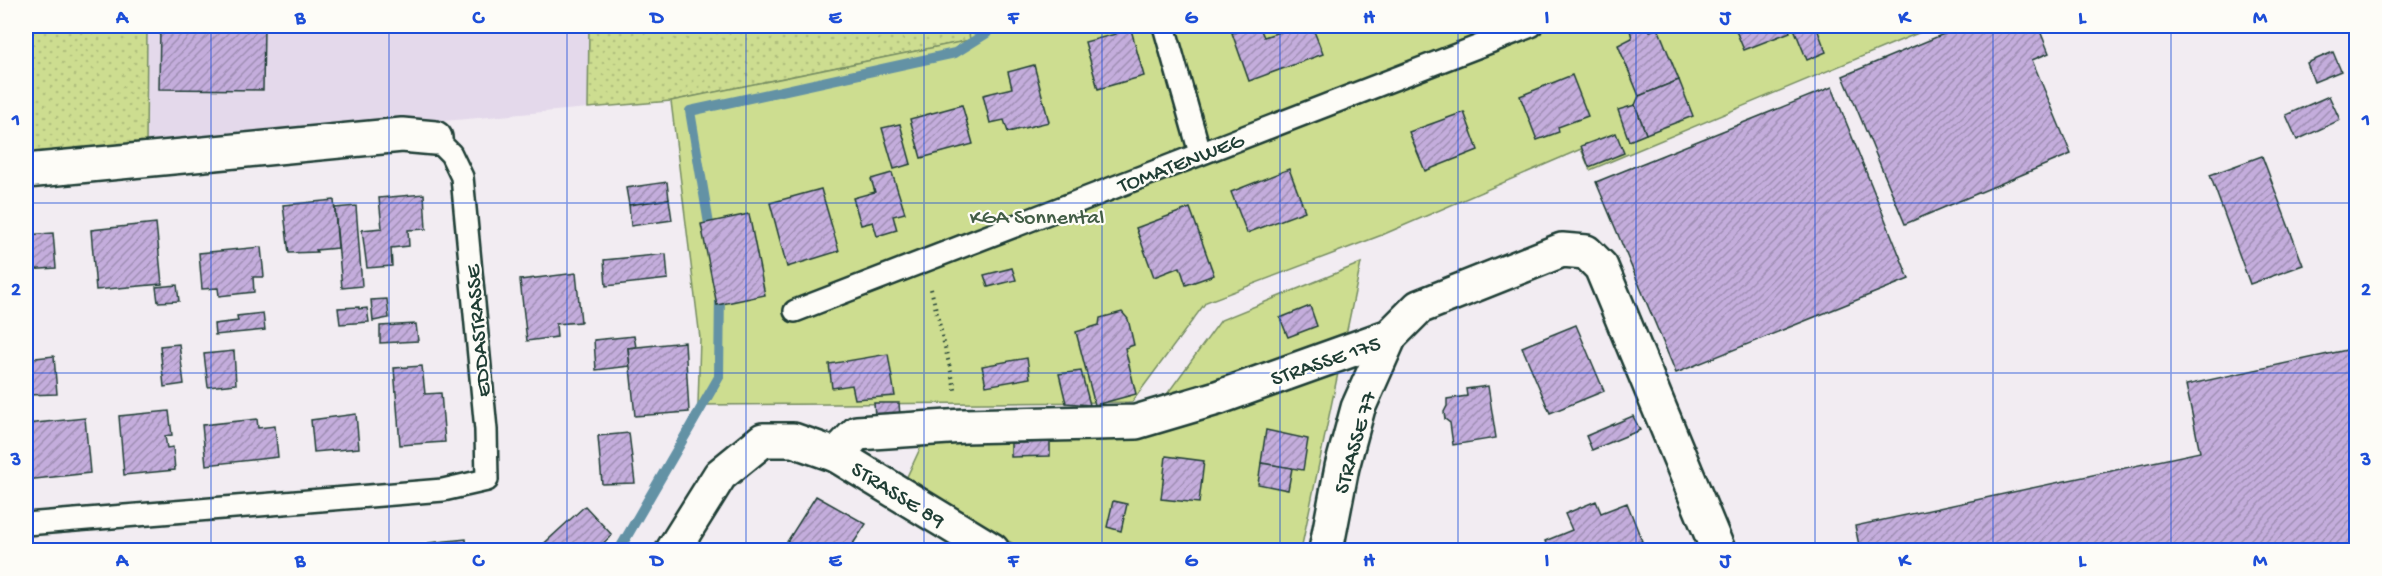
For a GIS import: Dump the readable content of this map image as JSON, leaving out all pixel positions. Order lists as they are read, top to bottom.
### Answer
{
  "streets": {
    "street": [
      "EDDASTRASSE",
      "STRASSE 175",
      "STRASSE 77",
      "STRASSE 89"
    ],
    "lane": ["TOMATENWEG"]
  },
  "crossings": [
    ["STRASSE 175", "STRASSE 77"],
    ["STRASSE 175", "STRASSE 89"]
  ],
  "parks": ["KGA Sonnental"],
  "grid": {
    "columns": [
      "A",
      "B",
      "C",
      "D",
      "E",
      "F",
      "G",
      "H",
      "I",
      "J",
      "K",
      "L",
      "M"
    ],
    "rows": ["1", "2", "3"]
  }
}
